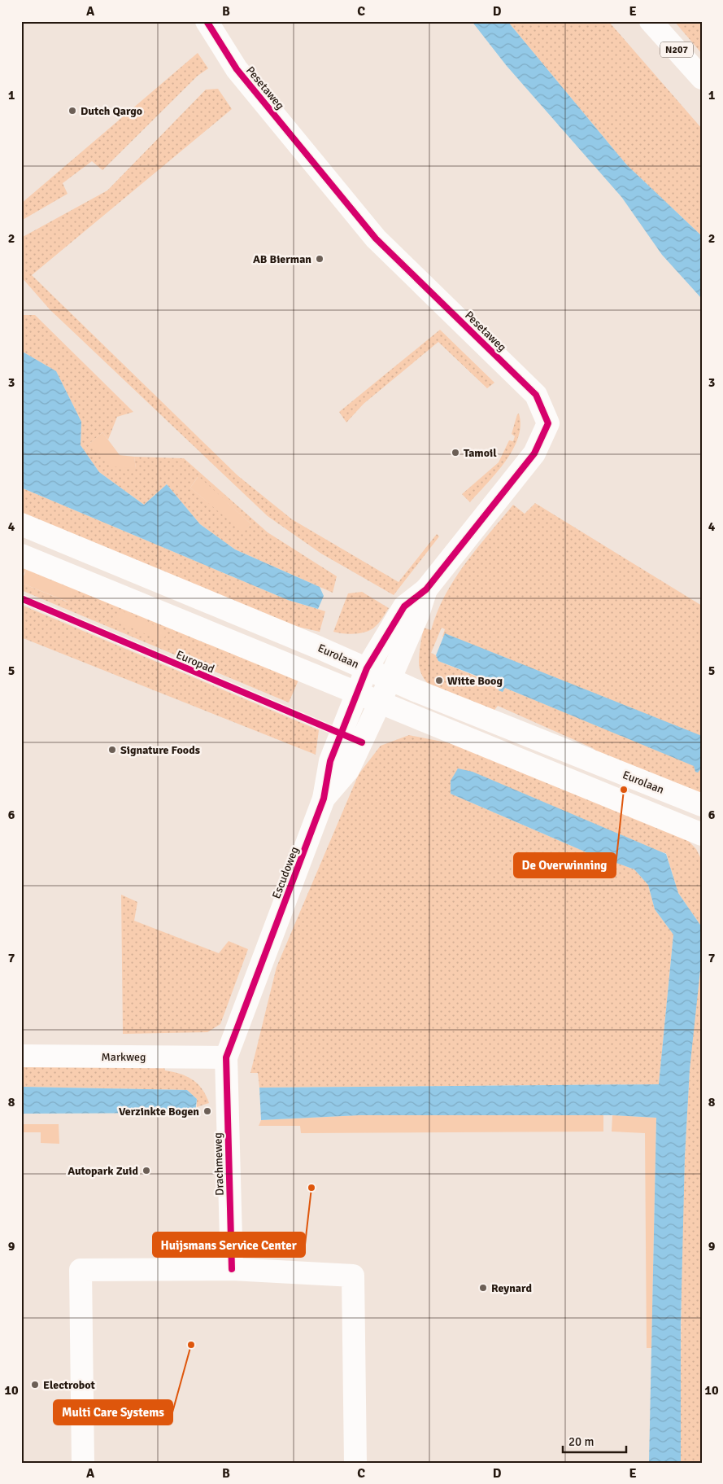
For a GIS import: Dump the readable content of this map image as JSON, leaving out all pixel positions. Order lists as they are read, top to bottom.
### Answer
{
  "streets": {
    "street": [
      "N207",
      "Pesetaweg",
      "Eurolaan",
      "Escudoweg",
      "Markweg",
      "Drachmeweg"
    ],
    "cycle path": ["Europad"]
  },
  "crossings": [
    ["Pesetaweg", "Eurolaan"],
    ["Pesetaweg", "Escudoweg"],
    ["Escudoweg", "Markweg"],
    ["Escudoweg", "Drachmeweg"],
    ["Markweg", "Drachmeweg"]
  ],
  "places": [
    "Dutch Qargo",
    "AB Bierman",
    "Tamoil",
    "Witte Boog",
    "Signature Foods",
    "De Overwinning",
    "Verzinkte Bogen",
    "Autopark Zuid",
    "Huijsmans Service Center",
    "Reynard",
    "Multi Care Systems",
    "Electrobot"
  ],
  "scale_bar": "20 m",
  "grid": {
    "columns": [
      "A",
      "B",
      "C",
      "D",
      "E"
    ],
    "rows": [
      "1",
      "2",
      "3",
      "4",
      "5",
      "6",
      "7",
      "8",
      "9",
      "10"
    ]
  }
}
